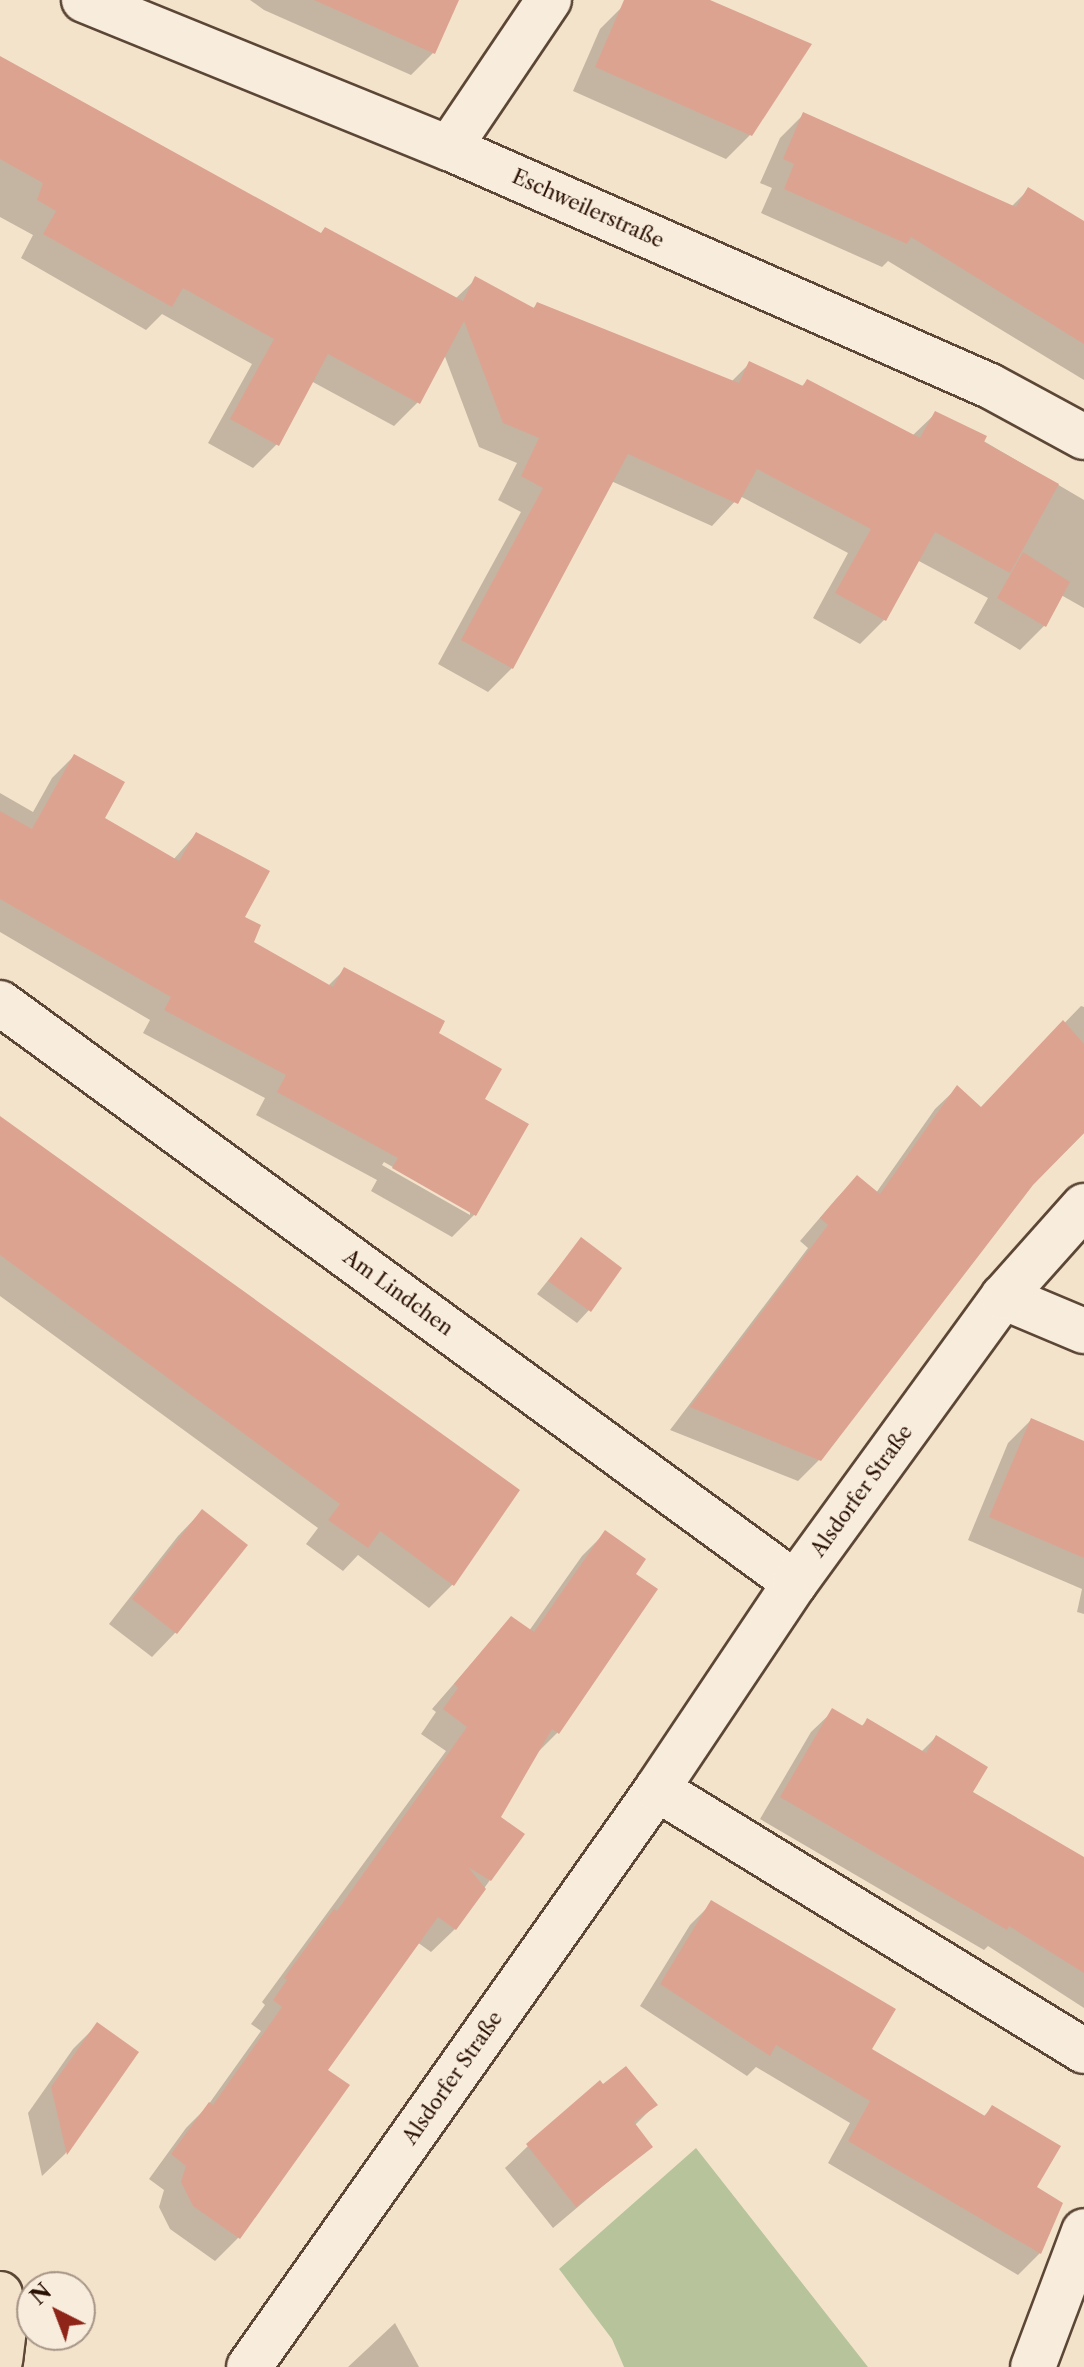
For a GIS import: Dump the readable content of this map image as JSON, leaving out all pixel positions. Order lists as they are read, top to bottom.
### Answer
{
  "streets": {
    "street": ["Eschweilerstraße", "Am Lindchen", "Alsdorfer Straße"]
  },
  "crossings": [
    ["Am Lindchen", "Alsdorfer Straße"]
  ],
  "north": "top left"
}
